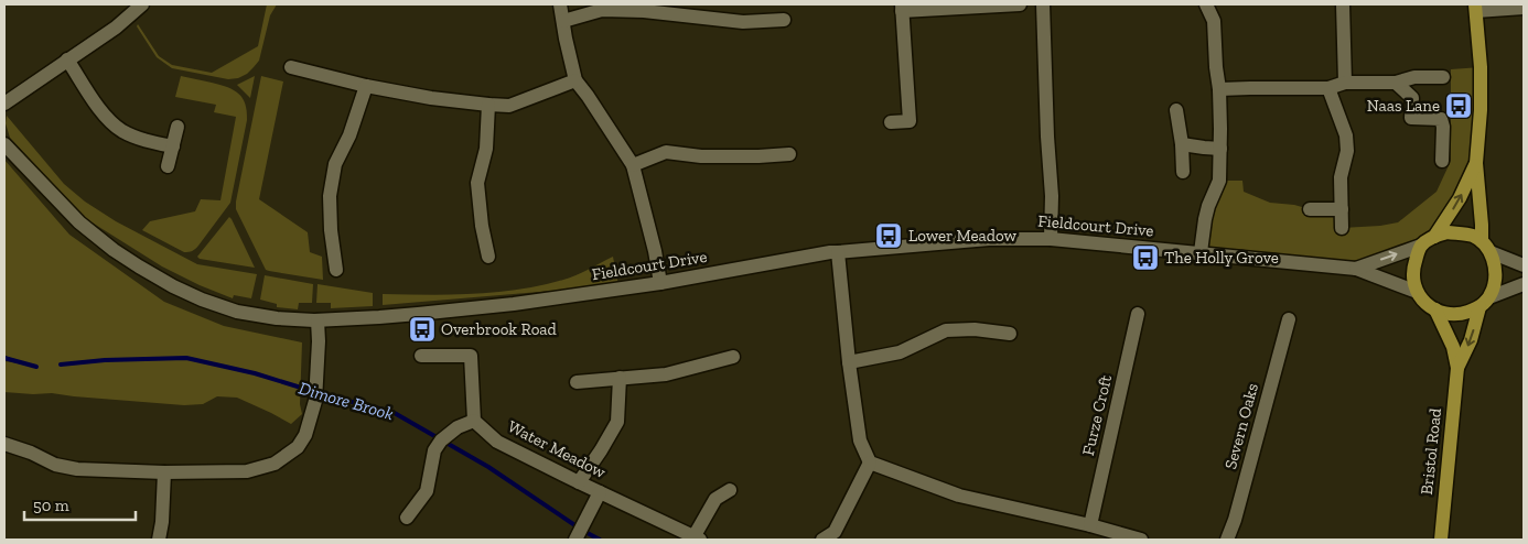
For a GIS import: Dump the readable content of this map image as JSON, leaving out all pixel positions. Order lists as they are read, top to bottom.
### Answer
{
  "streets": {
    "main road": ["Bristol Road"],
    "street": [
      "Fieldcourt Drive",
      "Furze Croft",
      "Severn Oaks",
      "Water Meadow"
    ]
  },
  "crossings": [
    ["Fieldcourt Drive", "Bristol Road"]
  ],
  "water": ["Dimore Brook"],
  "places": {
    "bus stop": [
      "Naas Lane",
      "Lower Meadow",
      "The Holly Grove",
      "Overbrook Road"
    ]
  },
  "scale_bar": "50 m"
}
